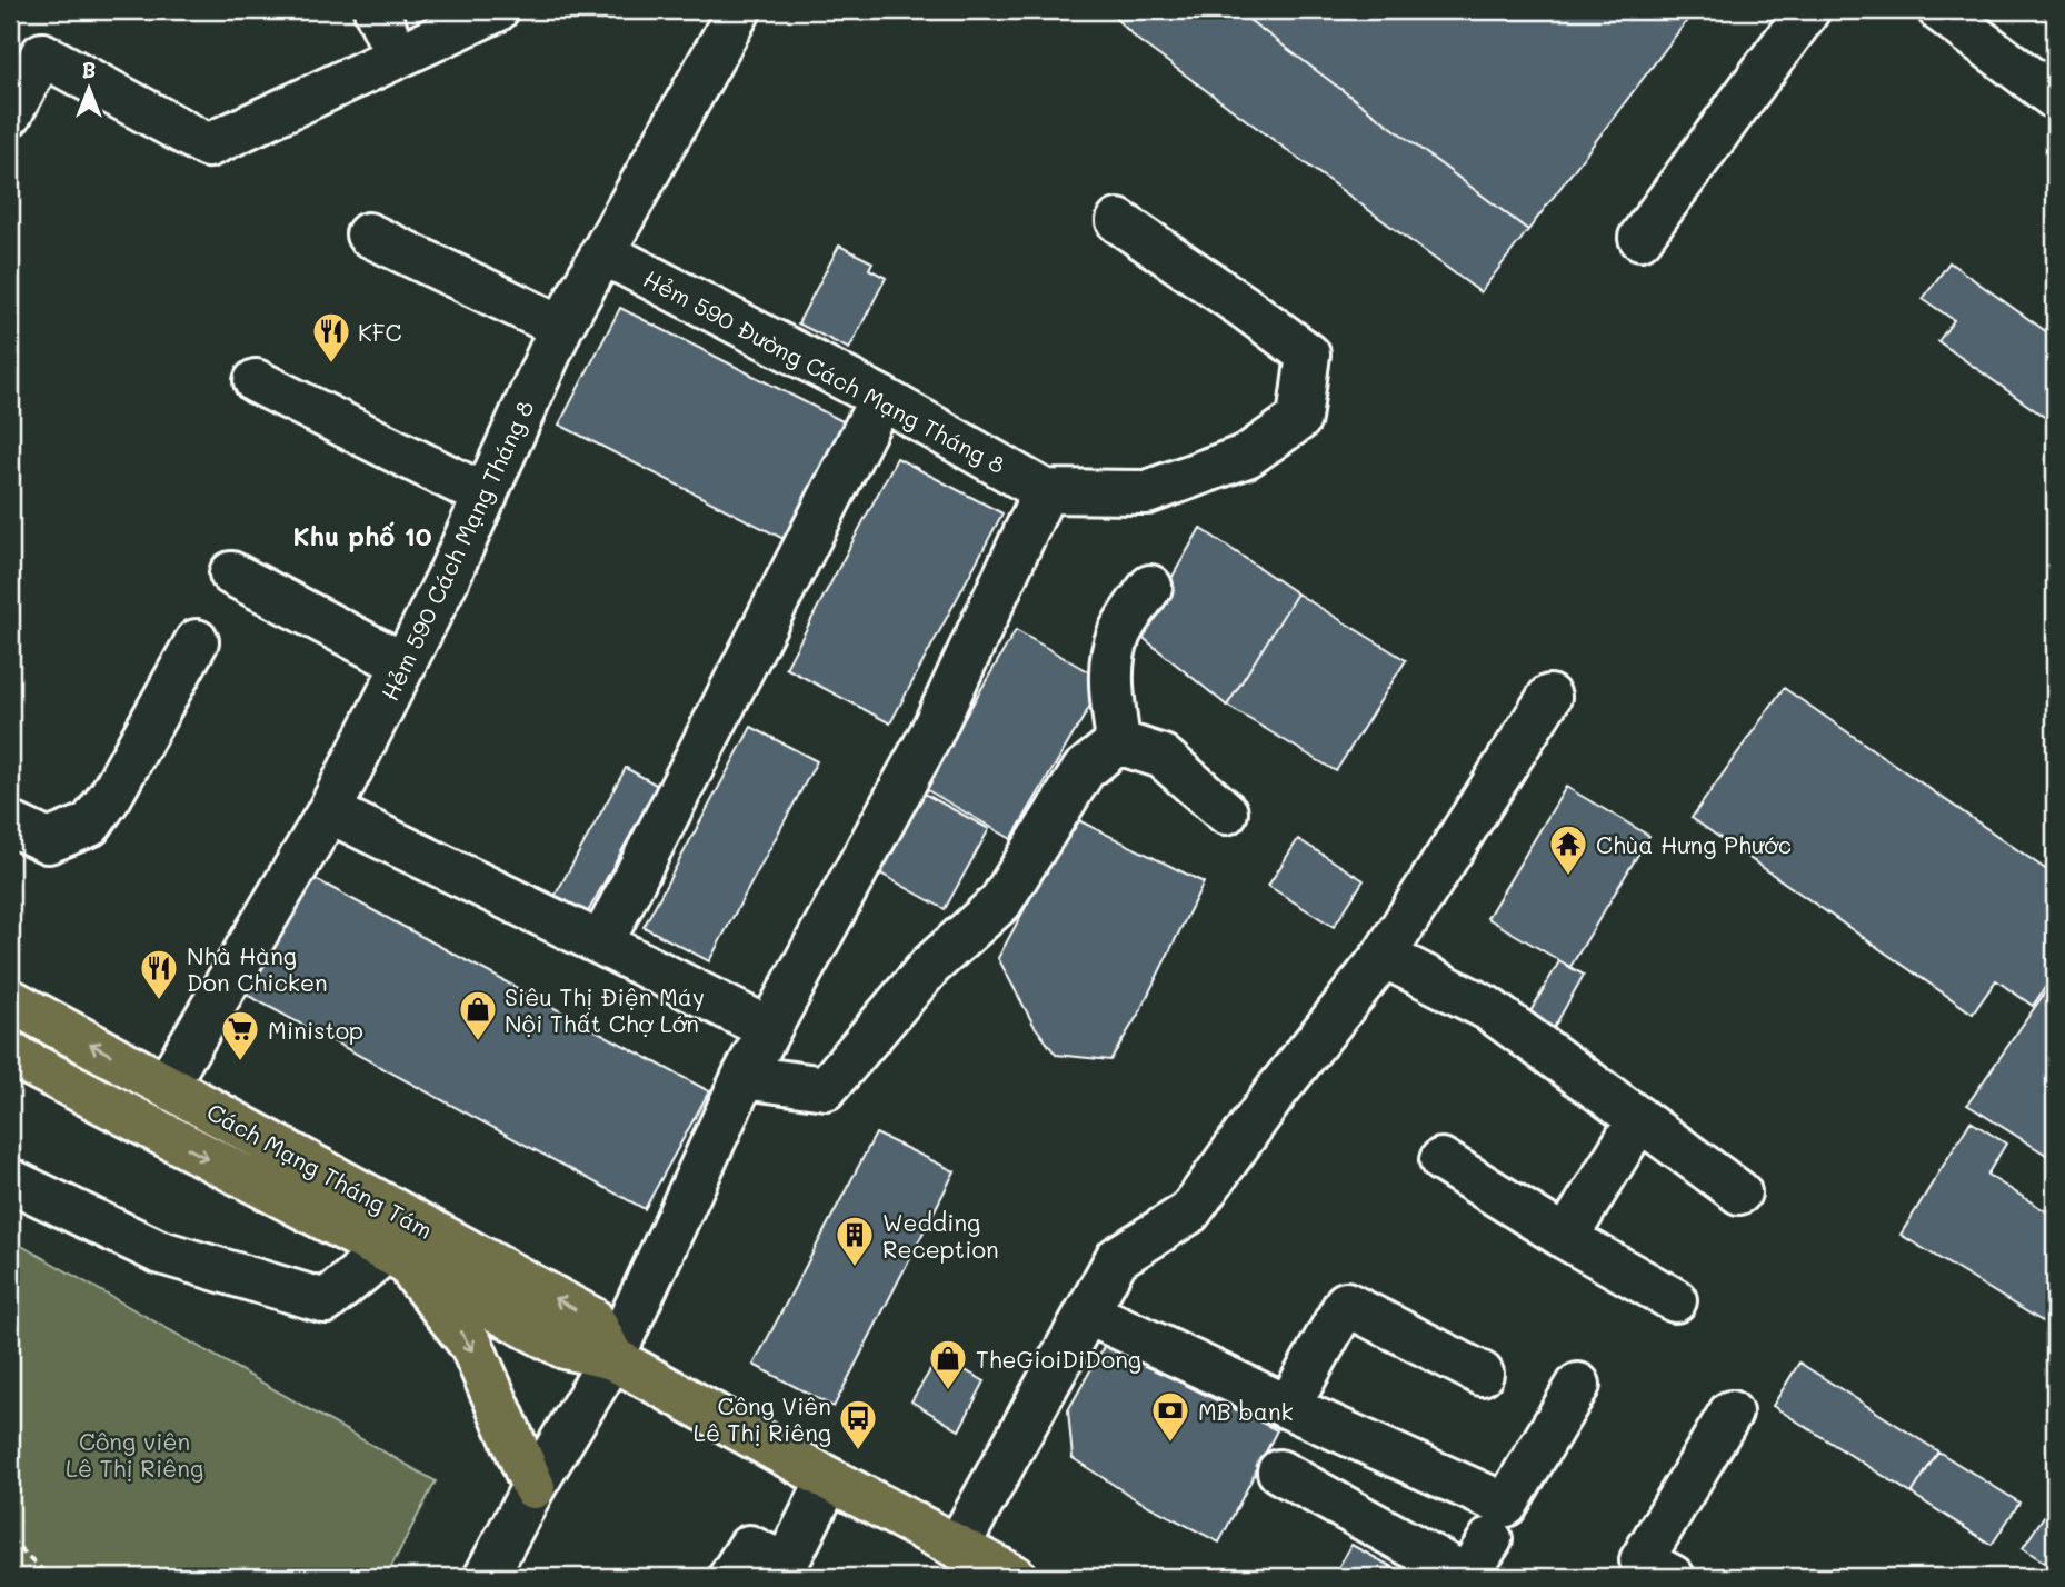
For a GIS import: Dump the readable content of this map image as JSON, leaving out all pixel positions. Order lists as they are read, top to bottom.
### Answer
{
  "streets": {
    "main road": ["Cách Mạng Tháng Tám"],
    "street": ["Hẻm 590 Đường Cách Mạng Tháng 8", "Hẻm 590 Cách Mạng Tháng 8"]
  },
  "crossings": [
    ["Hẻm 590 Đường Cách Mạng Tháng 8", "Hẻm 590 Cách Mạng Tháng 8"],
    ["Hẻm 590 Cách Mạng Tháng 8", "Cách Mạng Tháng Tám"]
  ],
  "districts": ["Khu phố 10"],
  "parks": ["Công viên Lê Thị Riêng"],
  "places": {
    "restaurant": ["KFC", "Nhà Hàng Don Chicken"],
    "temple": ["Chùa Hưng Phước"],
    "shop": ["Siêu Thị Điện Máy Nội Thất Chợ Lớn", "TheGioiDiDong"],
    "supermarket": ["Ministop"],
    "building": ["Wedding Reception"],
    "bank": ["MB bank"],
    "bus stop": ["Công Viên Lê Thị Riêng"]
  },
  "north": "top"
}
